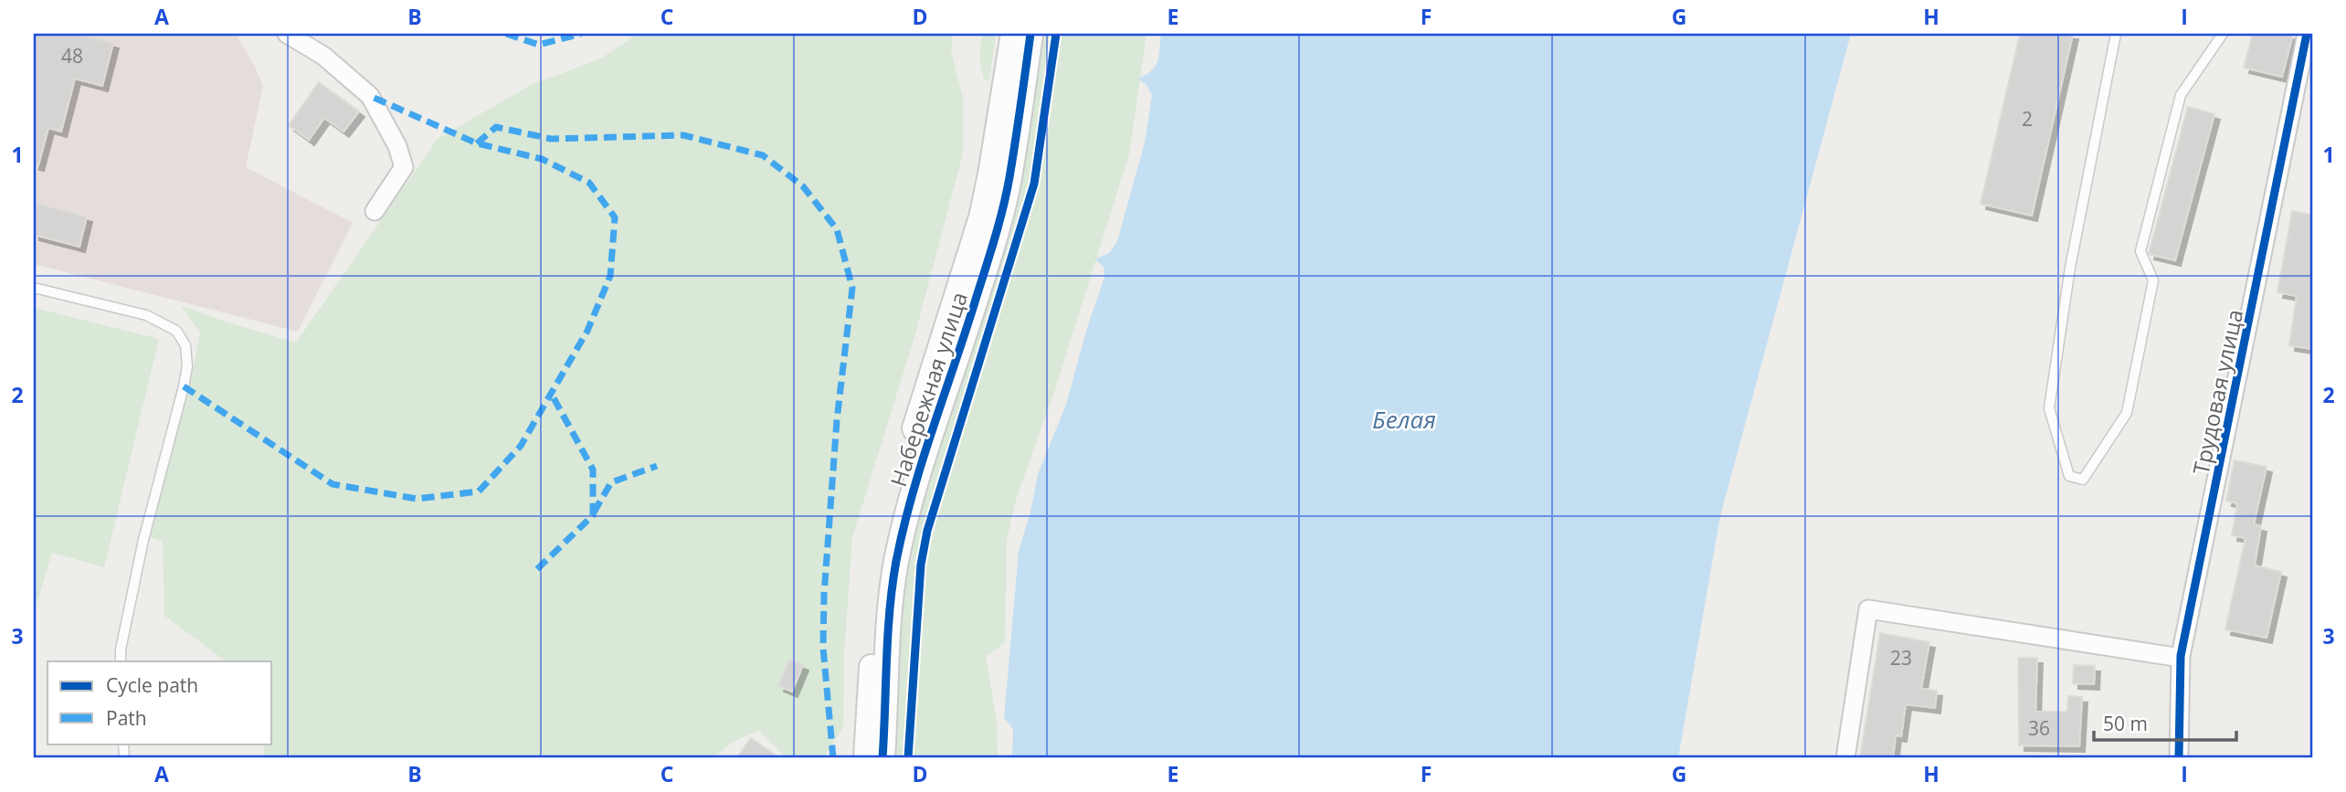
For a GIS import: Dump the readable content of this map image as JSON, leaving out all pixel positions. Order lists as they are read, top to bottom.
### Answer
{
  "streets": {
    "street": ["Набережная улица", "Трудовая улица"]
  },
  "water": ["Белая"],
  "house_numbers": [
    "48",
    "2",
    "23",
    "36"
  ],
  "legend": ["Cycle path", "Path"],
  "scale_bar": "50 m",
  "grid": {
    "columns": [
      "A",
      "B",
      "C",
      "D",
      "E",
      "F",
      "G",
      "H",
      "I"
    ],
    "rows": ["1", "2", "3"]
  }
}
